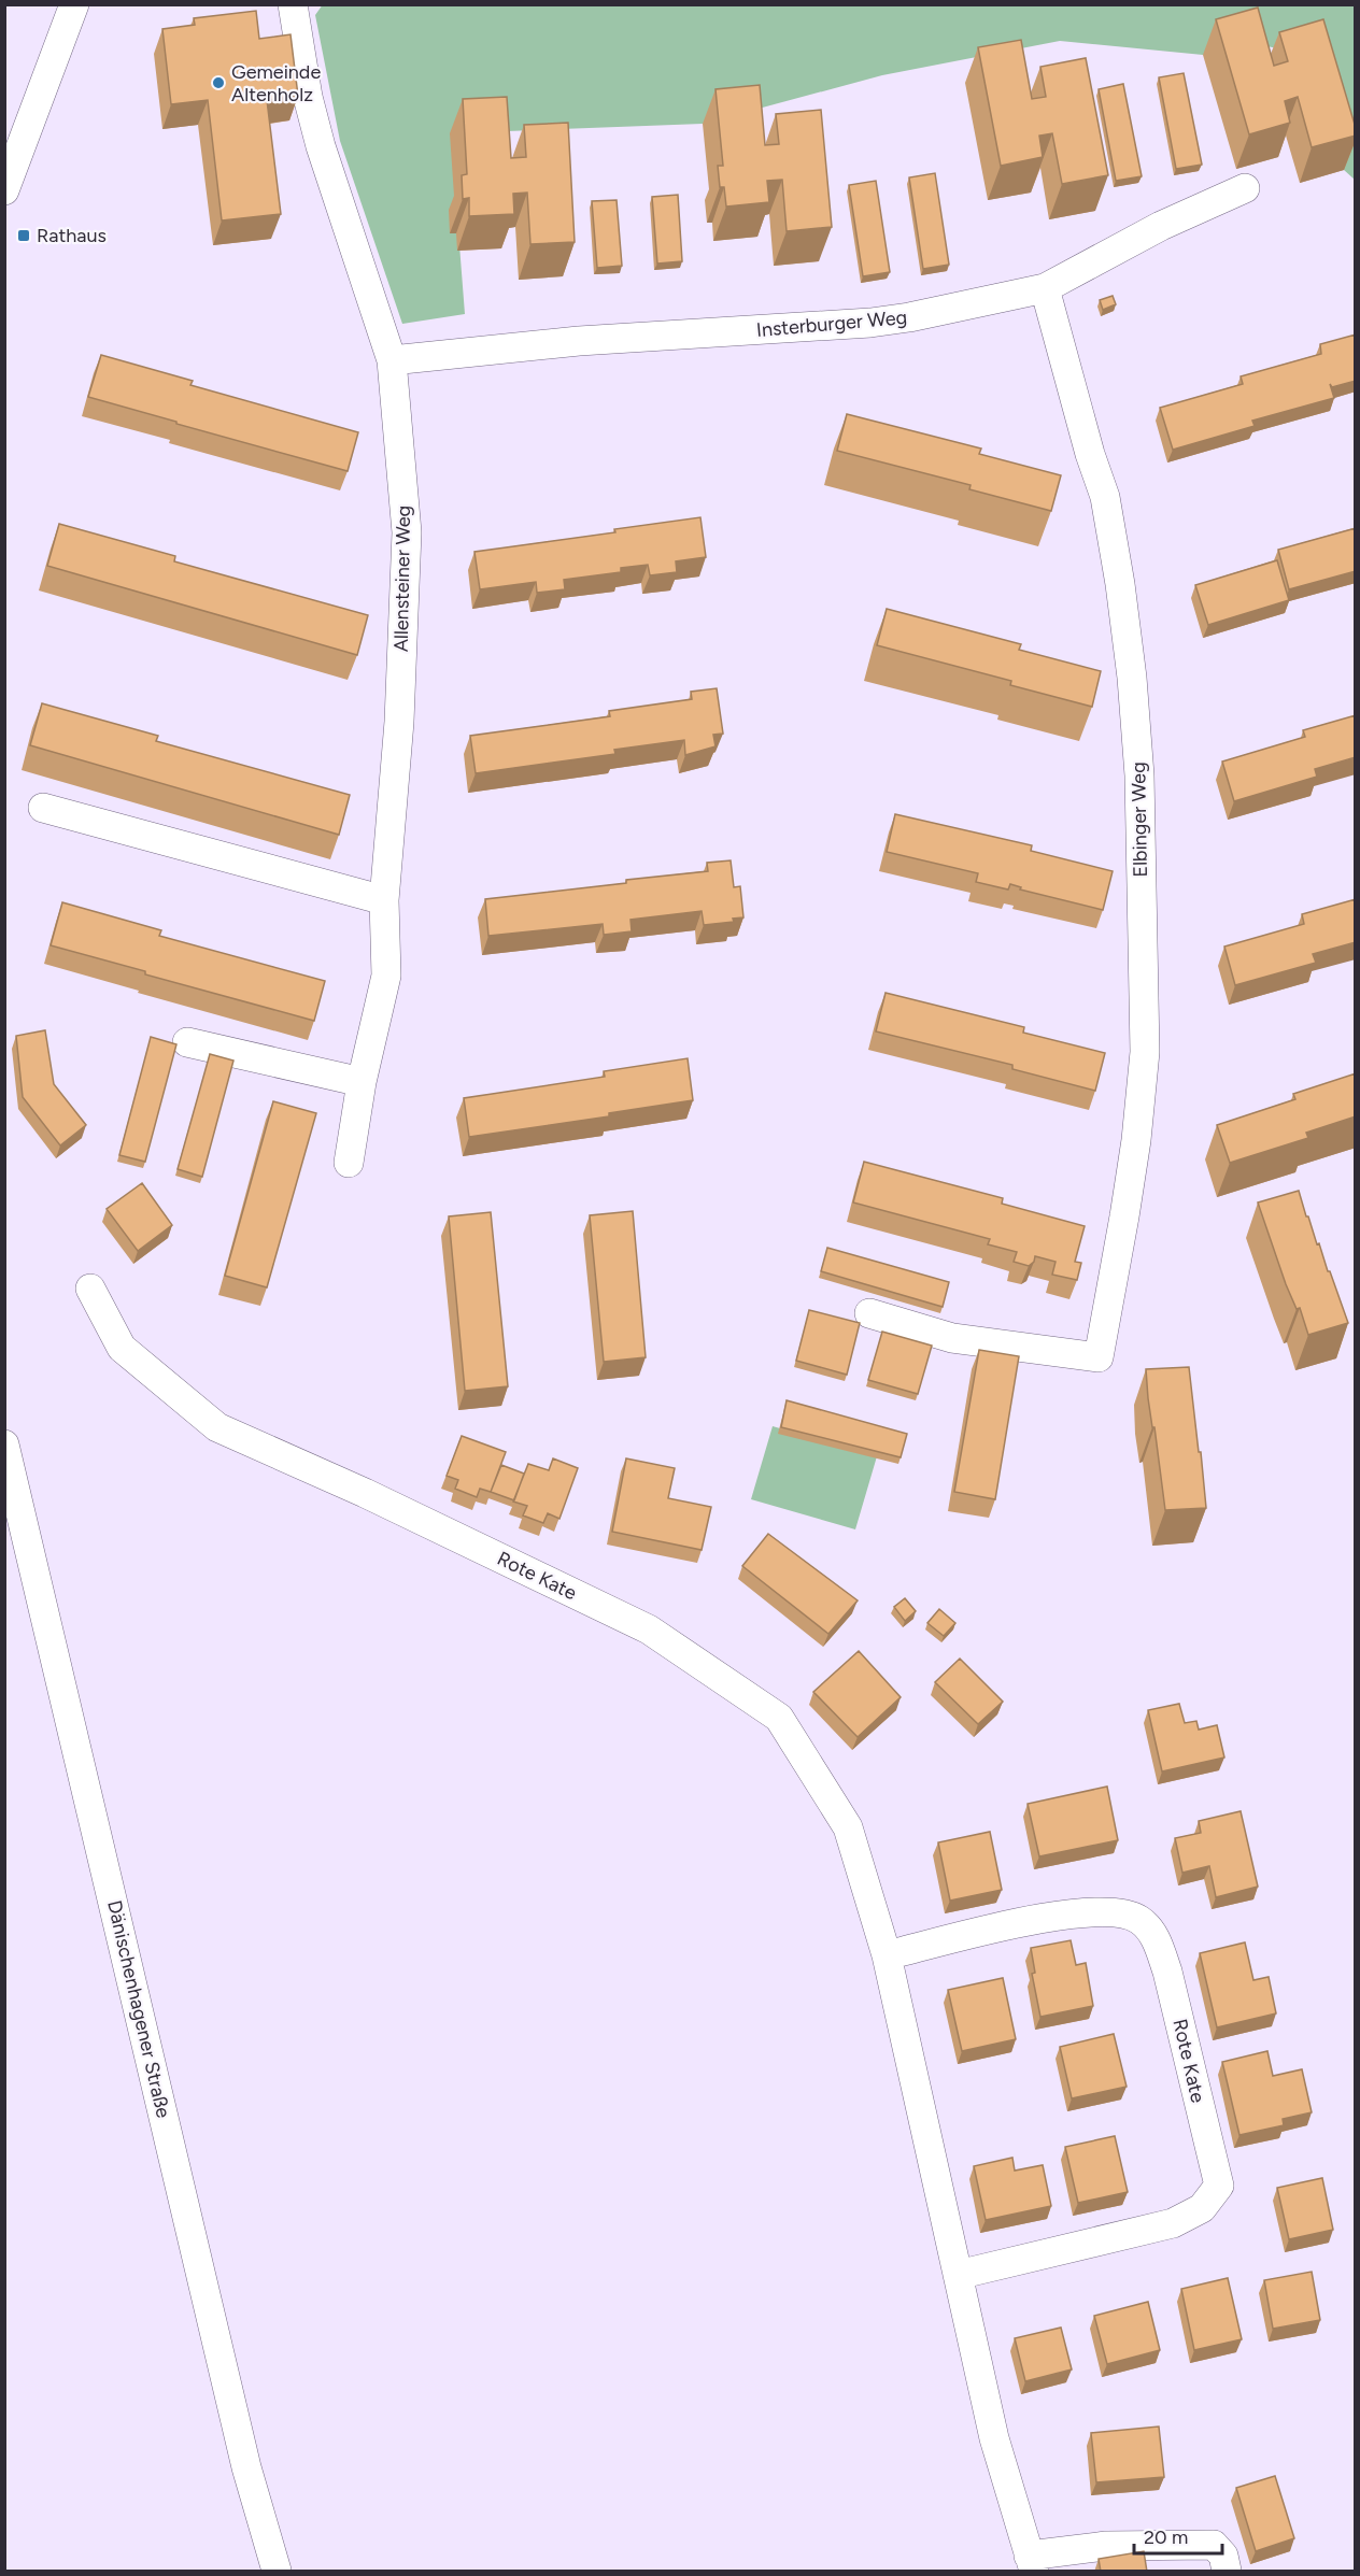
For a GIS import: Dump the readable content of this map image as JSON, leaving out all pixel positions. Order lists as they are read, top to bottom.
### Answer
{
  "streets": {
    "street": [
      "Insterburger Weg",
      "Allensteiner Weg",
      "Elbinger Weg",
      "Rote Kate",
      "Dänischenhagener Straße"
    ]
  },
  "crossings": [
    ["Insterburger Weg", "Allensteiner Weg"],
    ["Insterburger Weg", "Elbinger Weg"]
  ],
  "places": {
    "other": ["Gemeinde Altenholz"],
    "transit": ["Rathaus"]
  },
  "scale_bar": "20 m"
}
